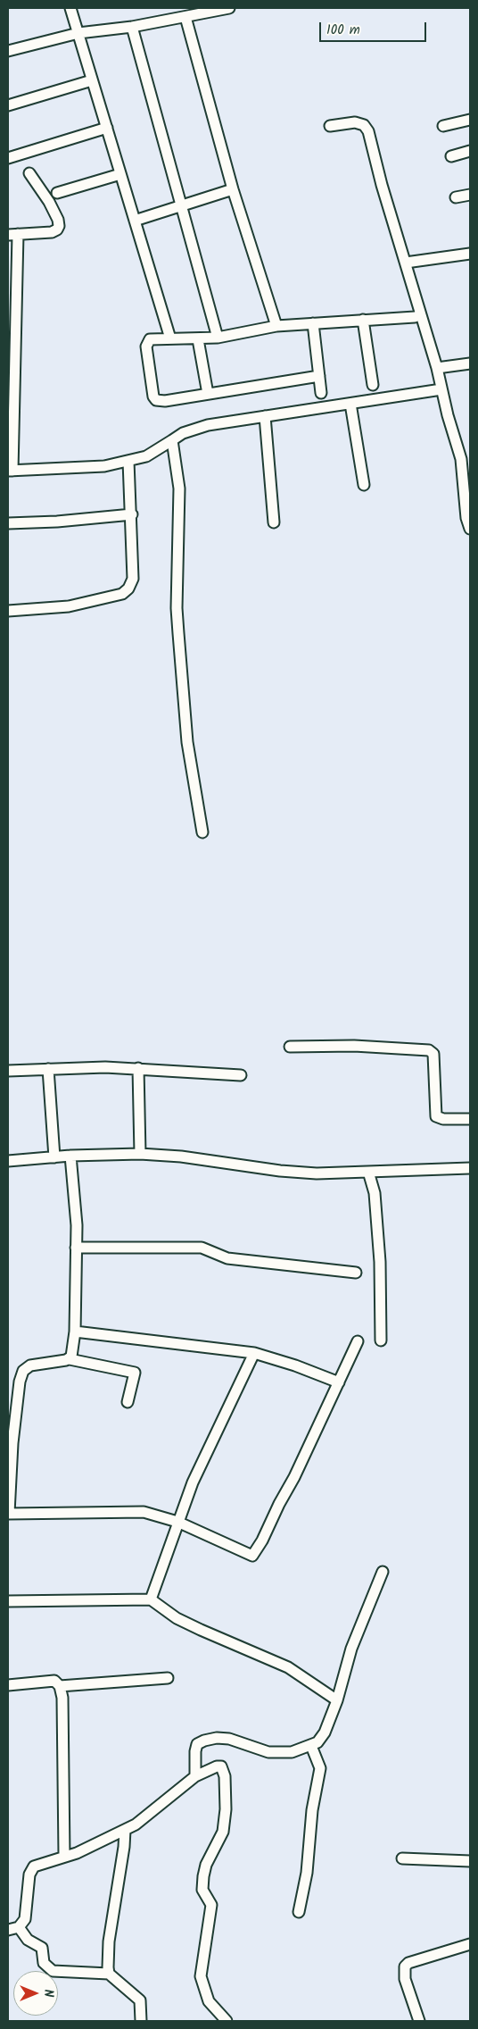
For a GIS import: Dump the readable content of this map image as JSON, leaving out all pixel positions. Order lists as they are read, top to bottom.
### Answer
{
  "scale_bar": "100 m",
  "north": "right"
}
